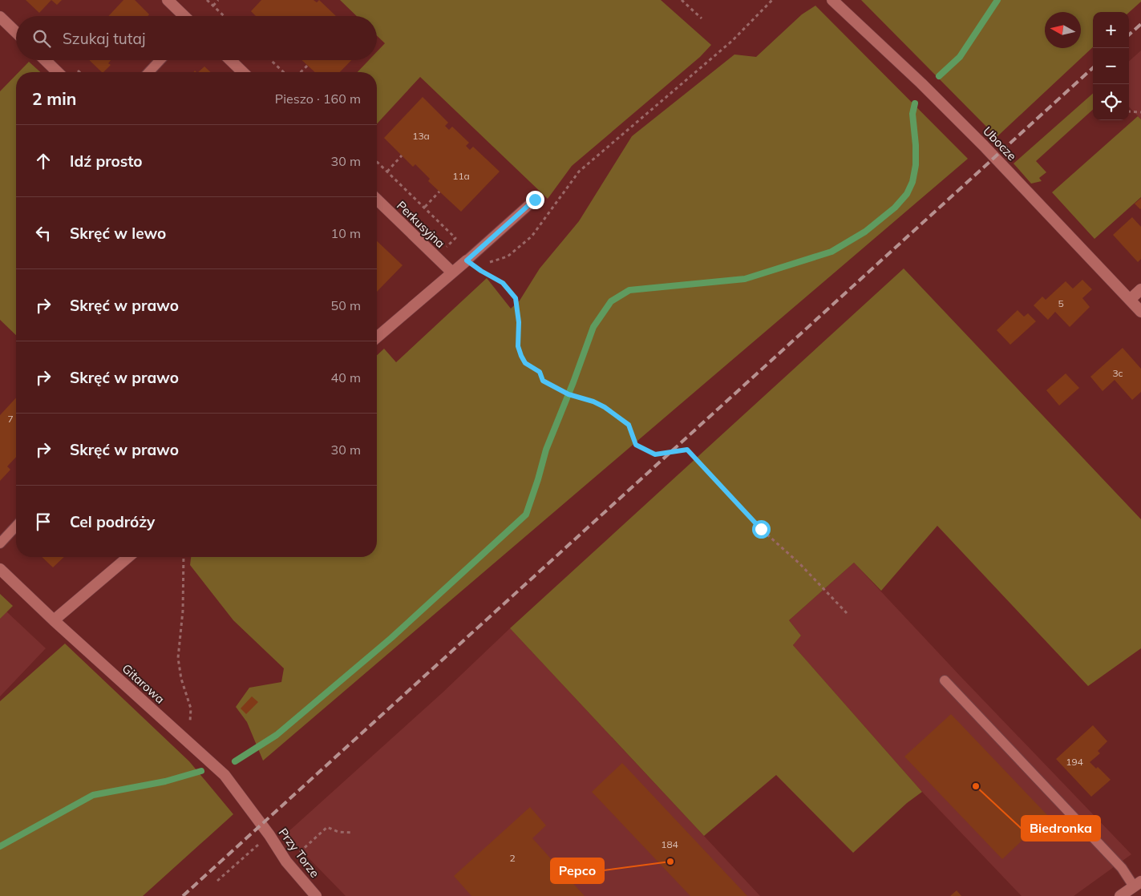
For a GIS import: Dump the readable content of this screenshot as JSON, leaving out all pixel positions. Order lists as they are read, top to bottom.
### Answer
{
  "streets": {
    "street": [
      "Ubocze",
      "Perkusyjna",
      "Gitarowa",
      "Przy Torze"
    ]
  },
  "crossings": [
    ["Gitarowa", "Przy Torze"]
  ],
  "places": ["Biedronka", "Pepco"],
  "house_numbers": [
    "13a",
    "11a",
    "5",
    "3c",
    "7",
    "194",
    "184",
    "2"
  ],
  "north": "left",
  "page": {
    "map_buttons": ["+", "−"],
    "search": "Szukaj tutaj",
    "heading": ["2 min", "Pieszo · 160 m"],
    "list": [
      ["Idź prosto", "30 m"],
      ["Skręć w lewo", "10 m"],
      ["Skręć w prawo", "50 m"],
      ["Skręć w prawo", "40 m"],
      ["Skręć w prawo", "30 m"],
      "Cel podróży"
    ]
  }
}
